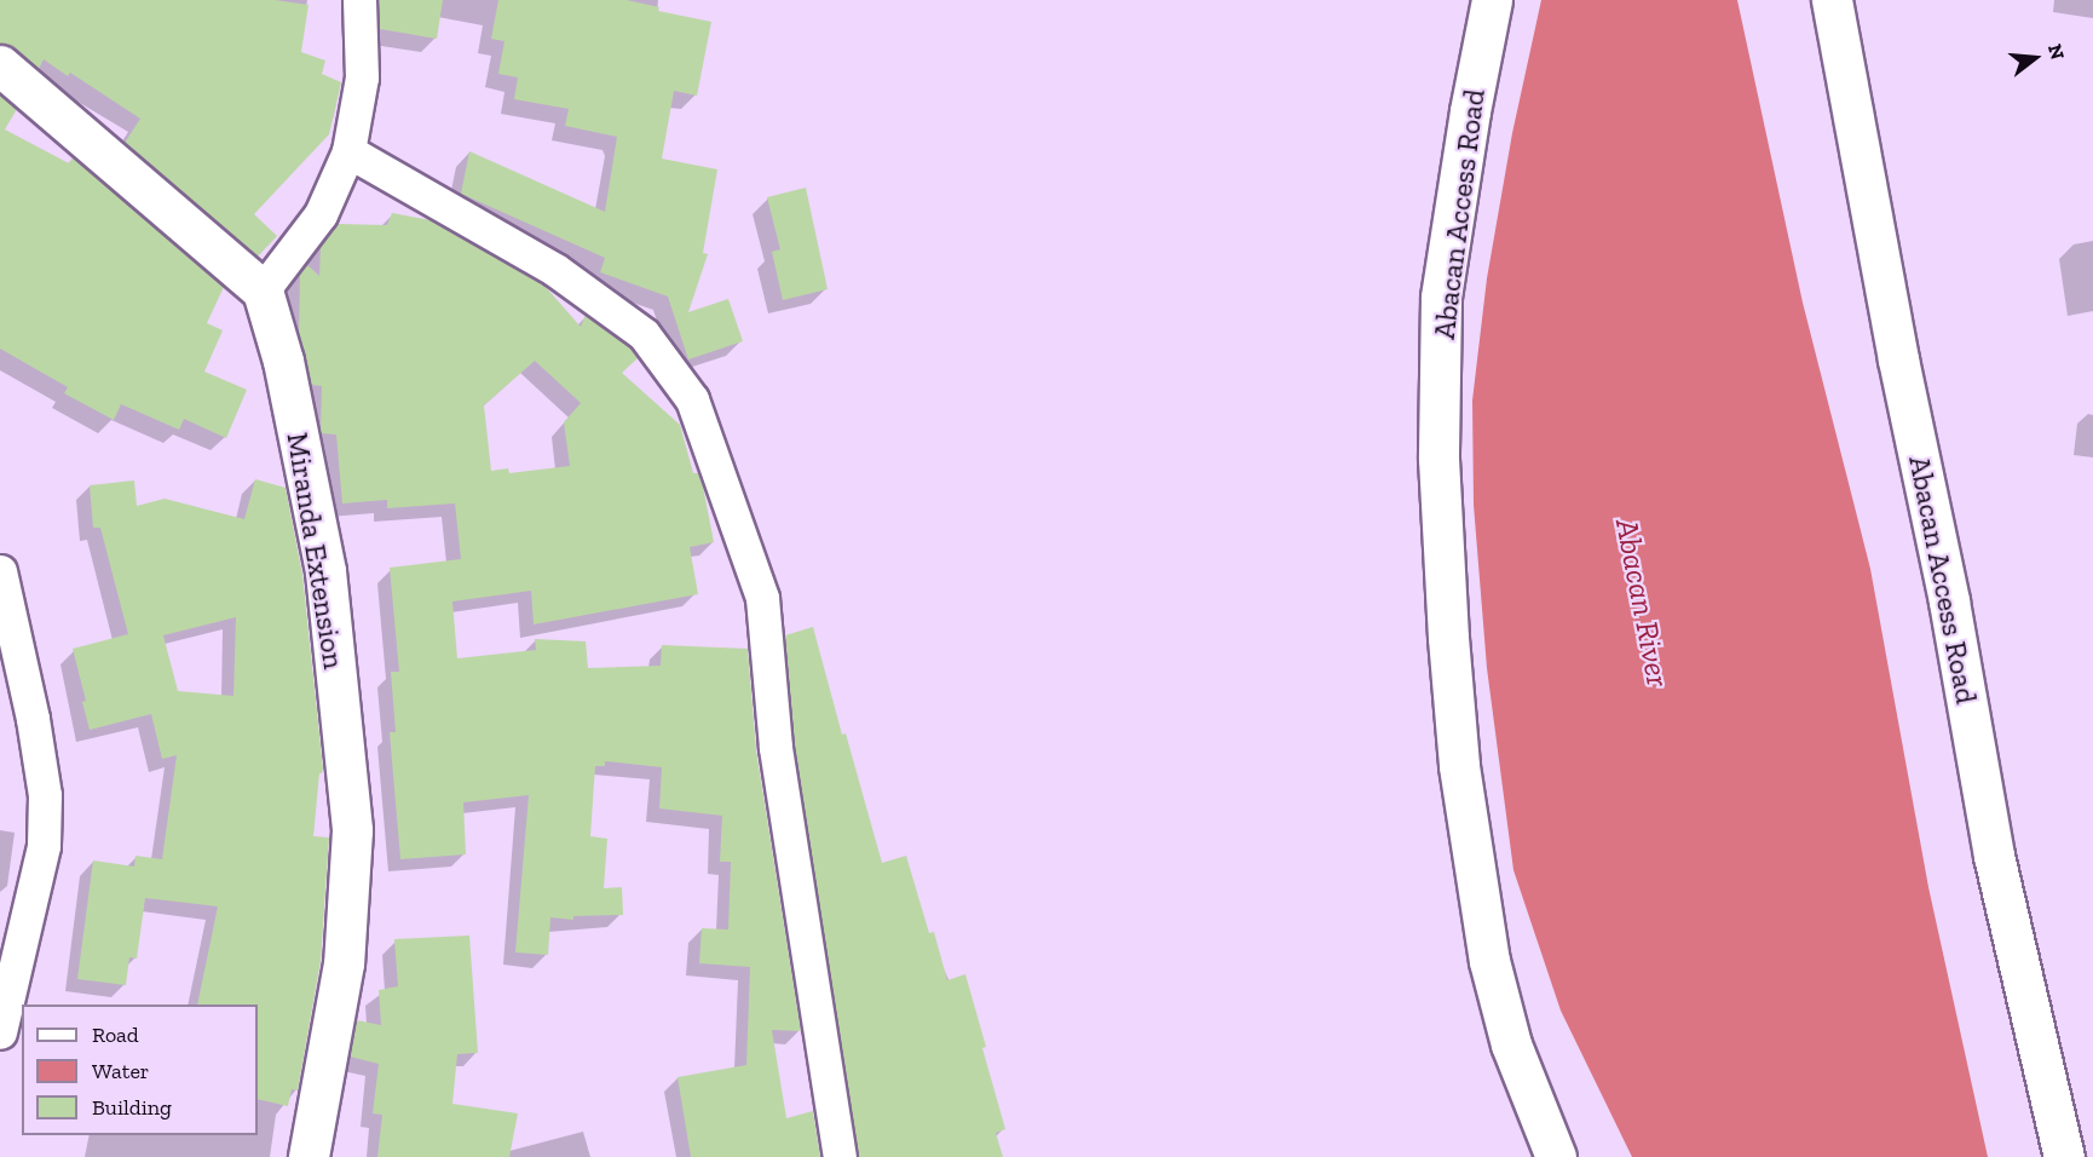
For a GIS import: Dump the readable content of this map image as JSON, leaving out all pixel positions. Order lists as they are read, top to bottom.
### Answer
{
  "streets": {
    "street": ["Abacan Access Road", "Miranda Extension"]
  },
  "water": ["Abacan River"],
  "legend": ["Road", "Water", "Building"],
  "north": "right"
}
